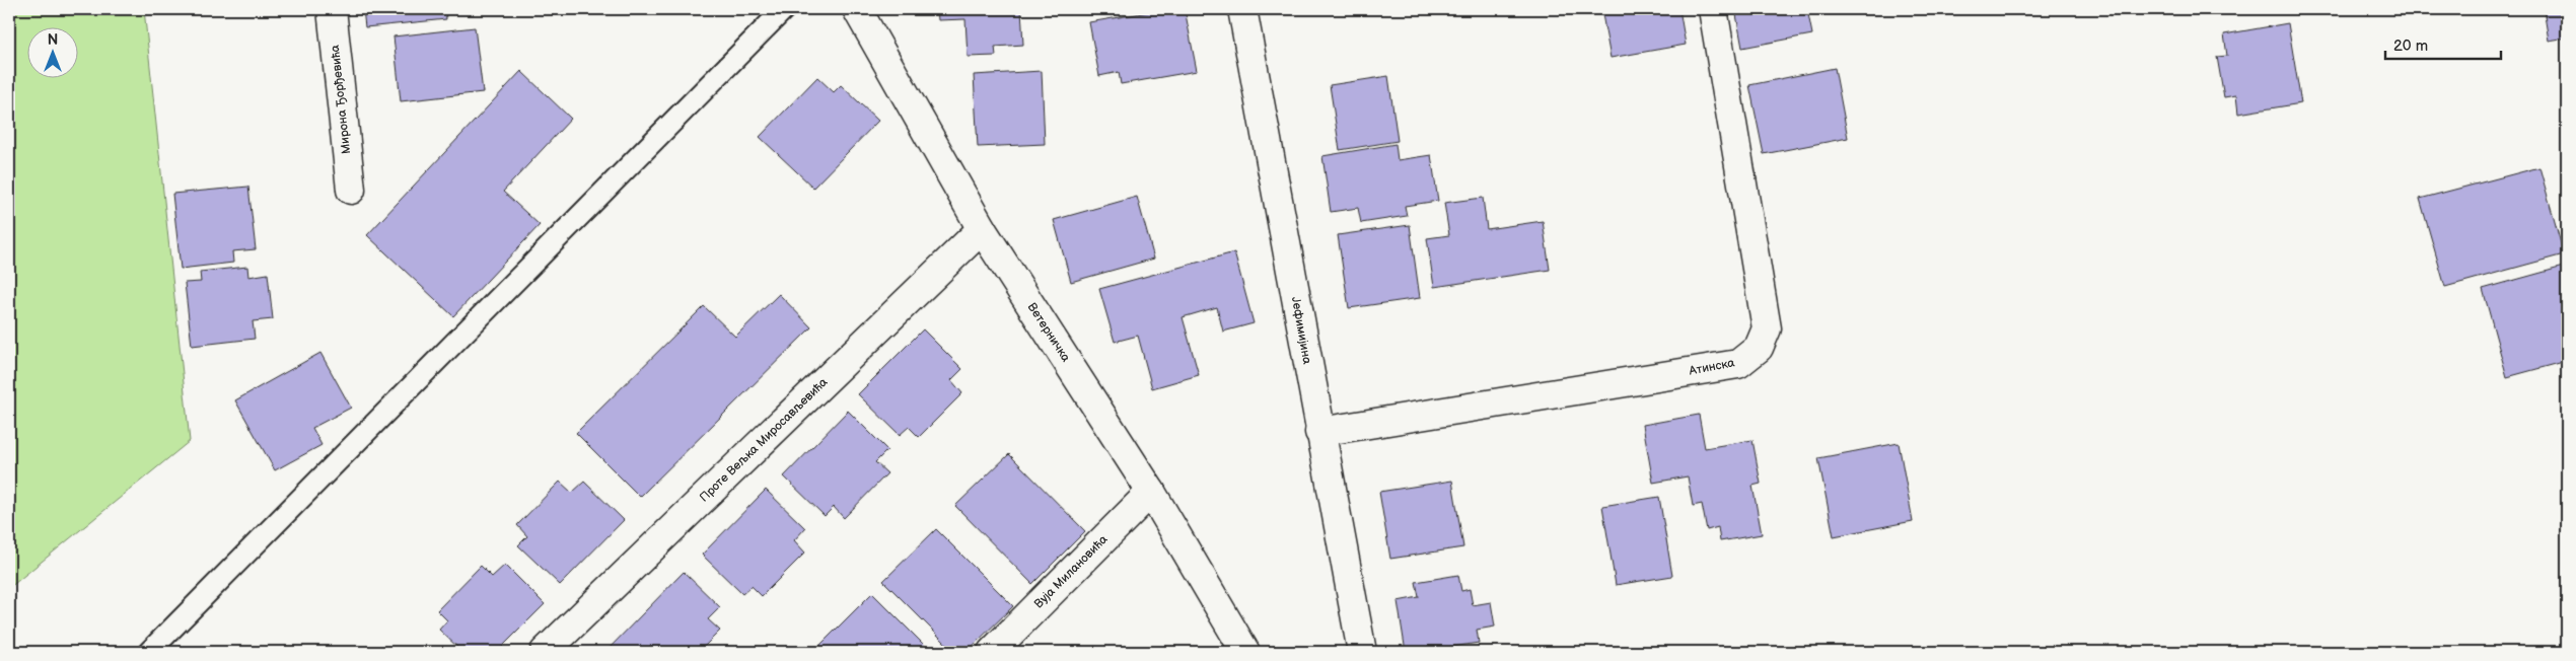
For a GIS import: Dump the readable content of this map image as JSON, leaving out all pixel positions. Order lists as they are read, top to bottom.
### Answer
{
  "streets": {
    "street": [
      "Мирона Ђорђевића",
      "Јефимијина",
      "Ветерничка",
      "Атинска",
      "Проте Вељка Миросављевића",
      "Вуја Милановића"
    ]
  },
  "crossings": [
    ["Јефимијина", "Атинска"],
    ["Ветерничка", "Проте Вељка Миросављевића"],
    ["Ветерничка", "Вуја Милановића"]
  ],
  "scale_bar": "20 m",
  "north": "top"
}
